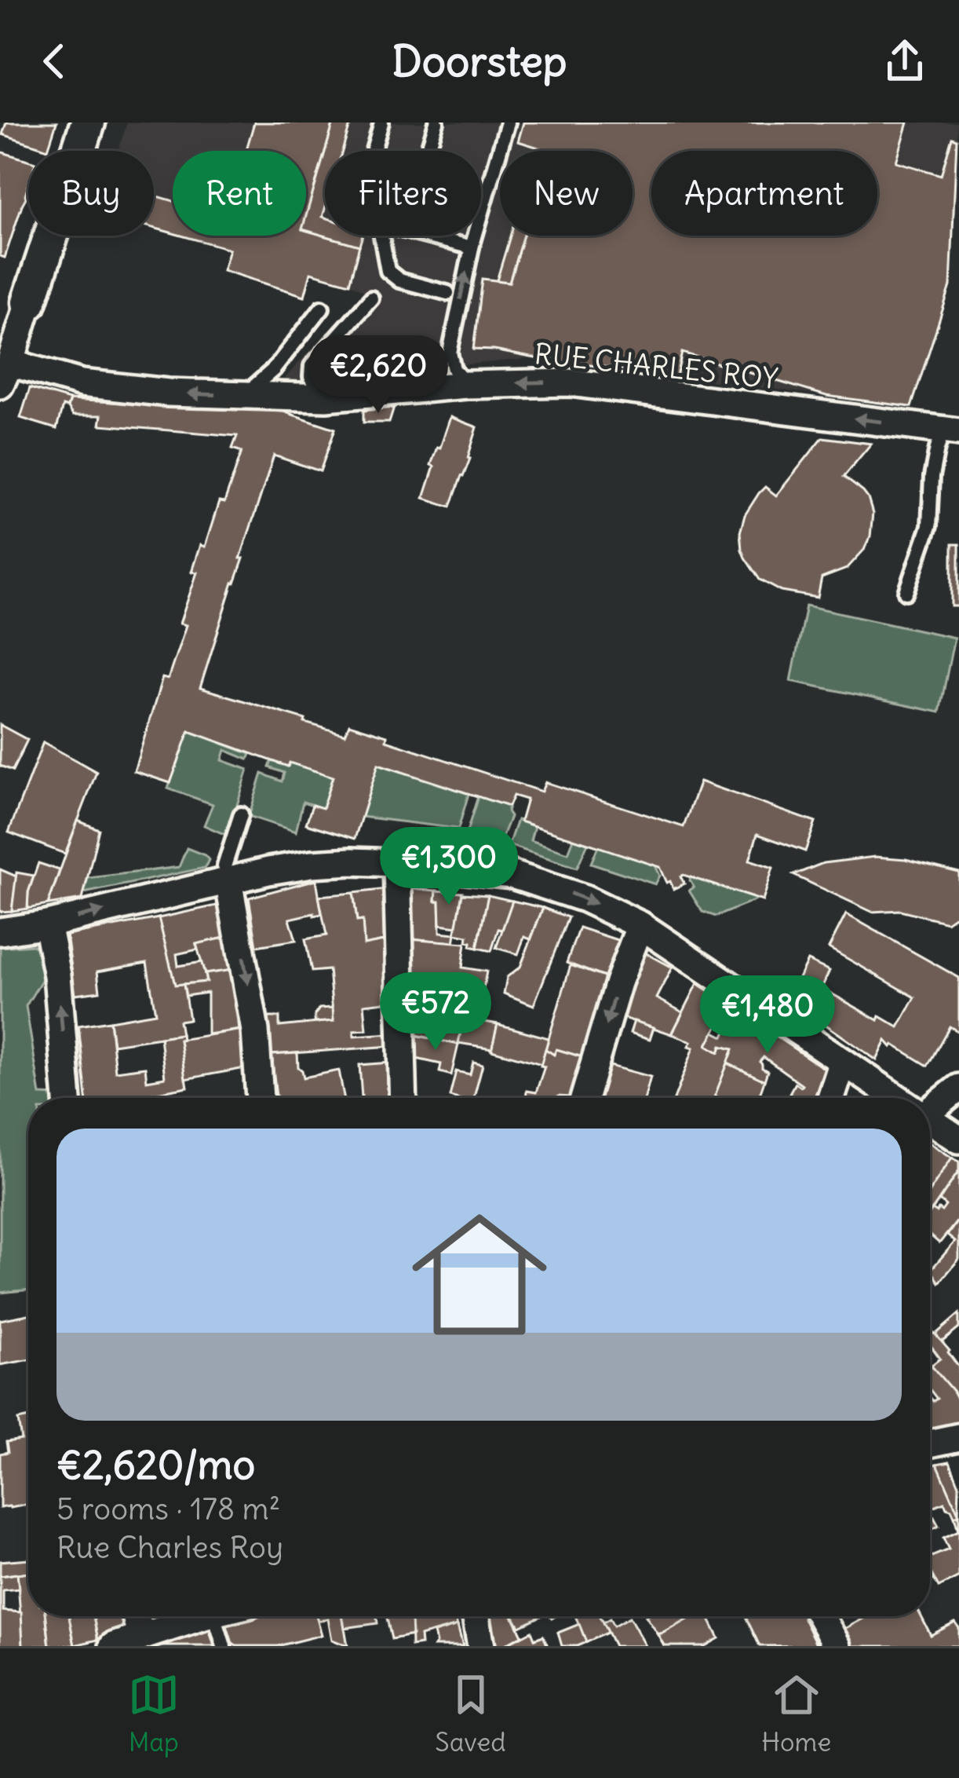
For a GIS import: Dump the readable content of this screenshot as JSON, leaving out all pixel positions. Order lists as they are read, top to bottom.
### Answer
{
  "streets": {
    "street": ["RUE CHARLES ROY"]
  },
  "one_way": ["RUE CHARLES ROY"],
  "page": {
    "header": "Doorstep",
    "chip": [
      "Buy",
      "Rent",
      "Filters",
      "New",
      "Apartment"
    ],
    "price": [
      "€2,620",
      "€1,300",
      "€572",
      "€1,480"
    ],
    "list": [
      {
        "name": "€2,620/mo",
        "note": "5 rooms · 178 m² · Rue Charles Roy"
      }
    ],
    "tabs": ["Map", "Saved", "Home"]
  }
}
